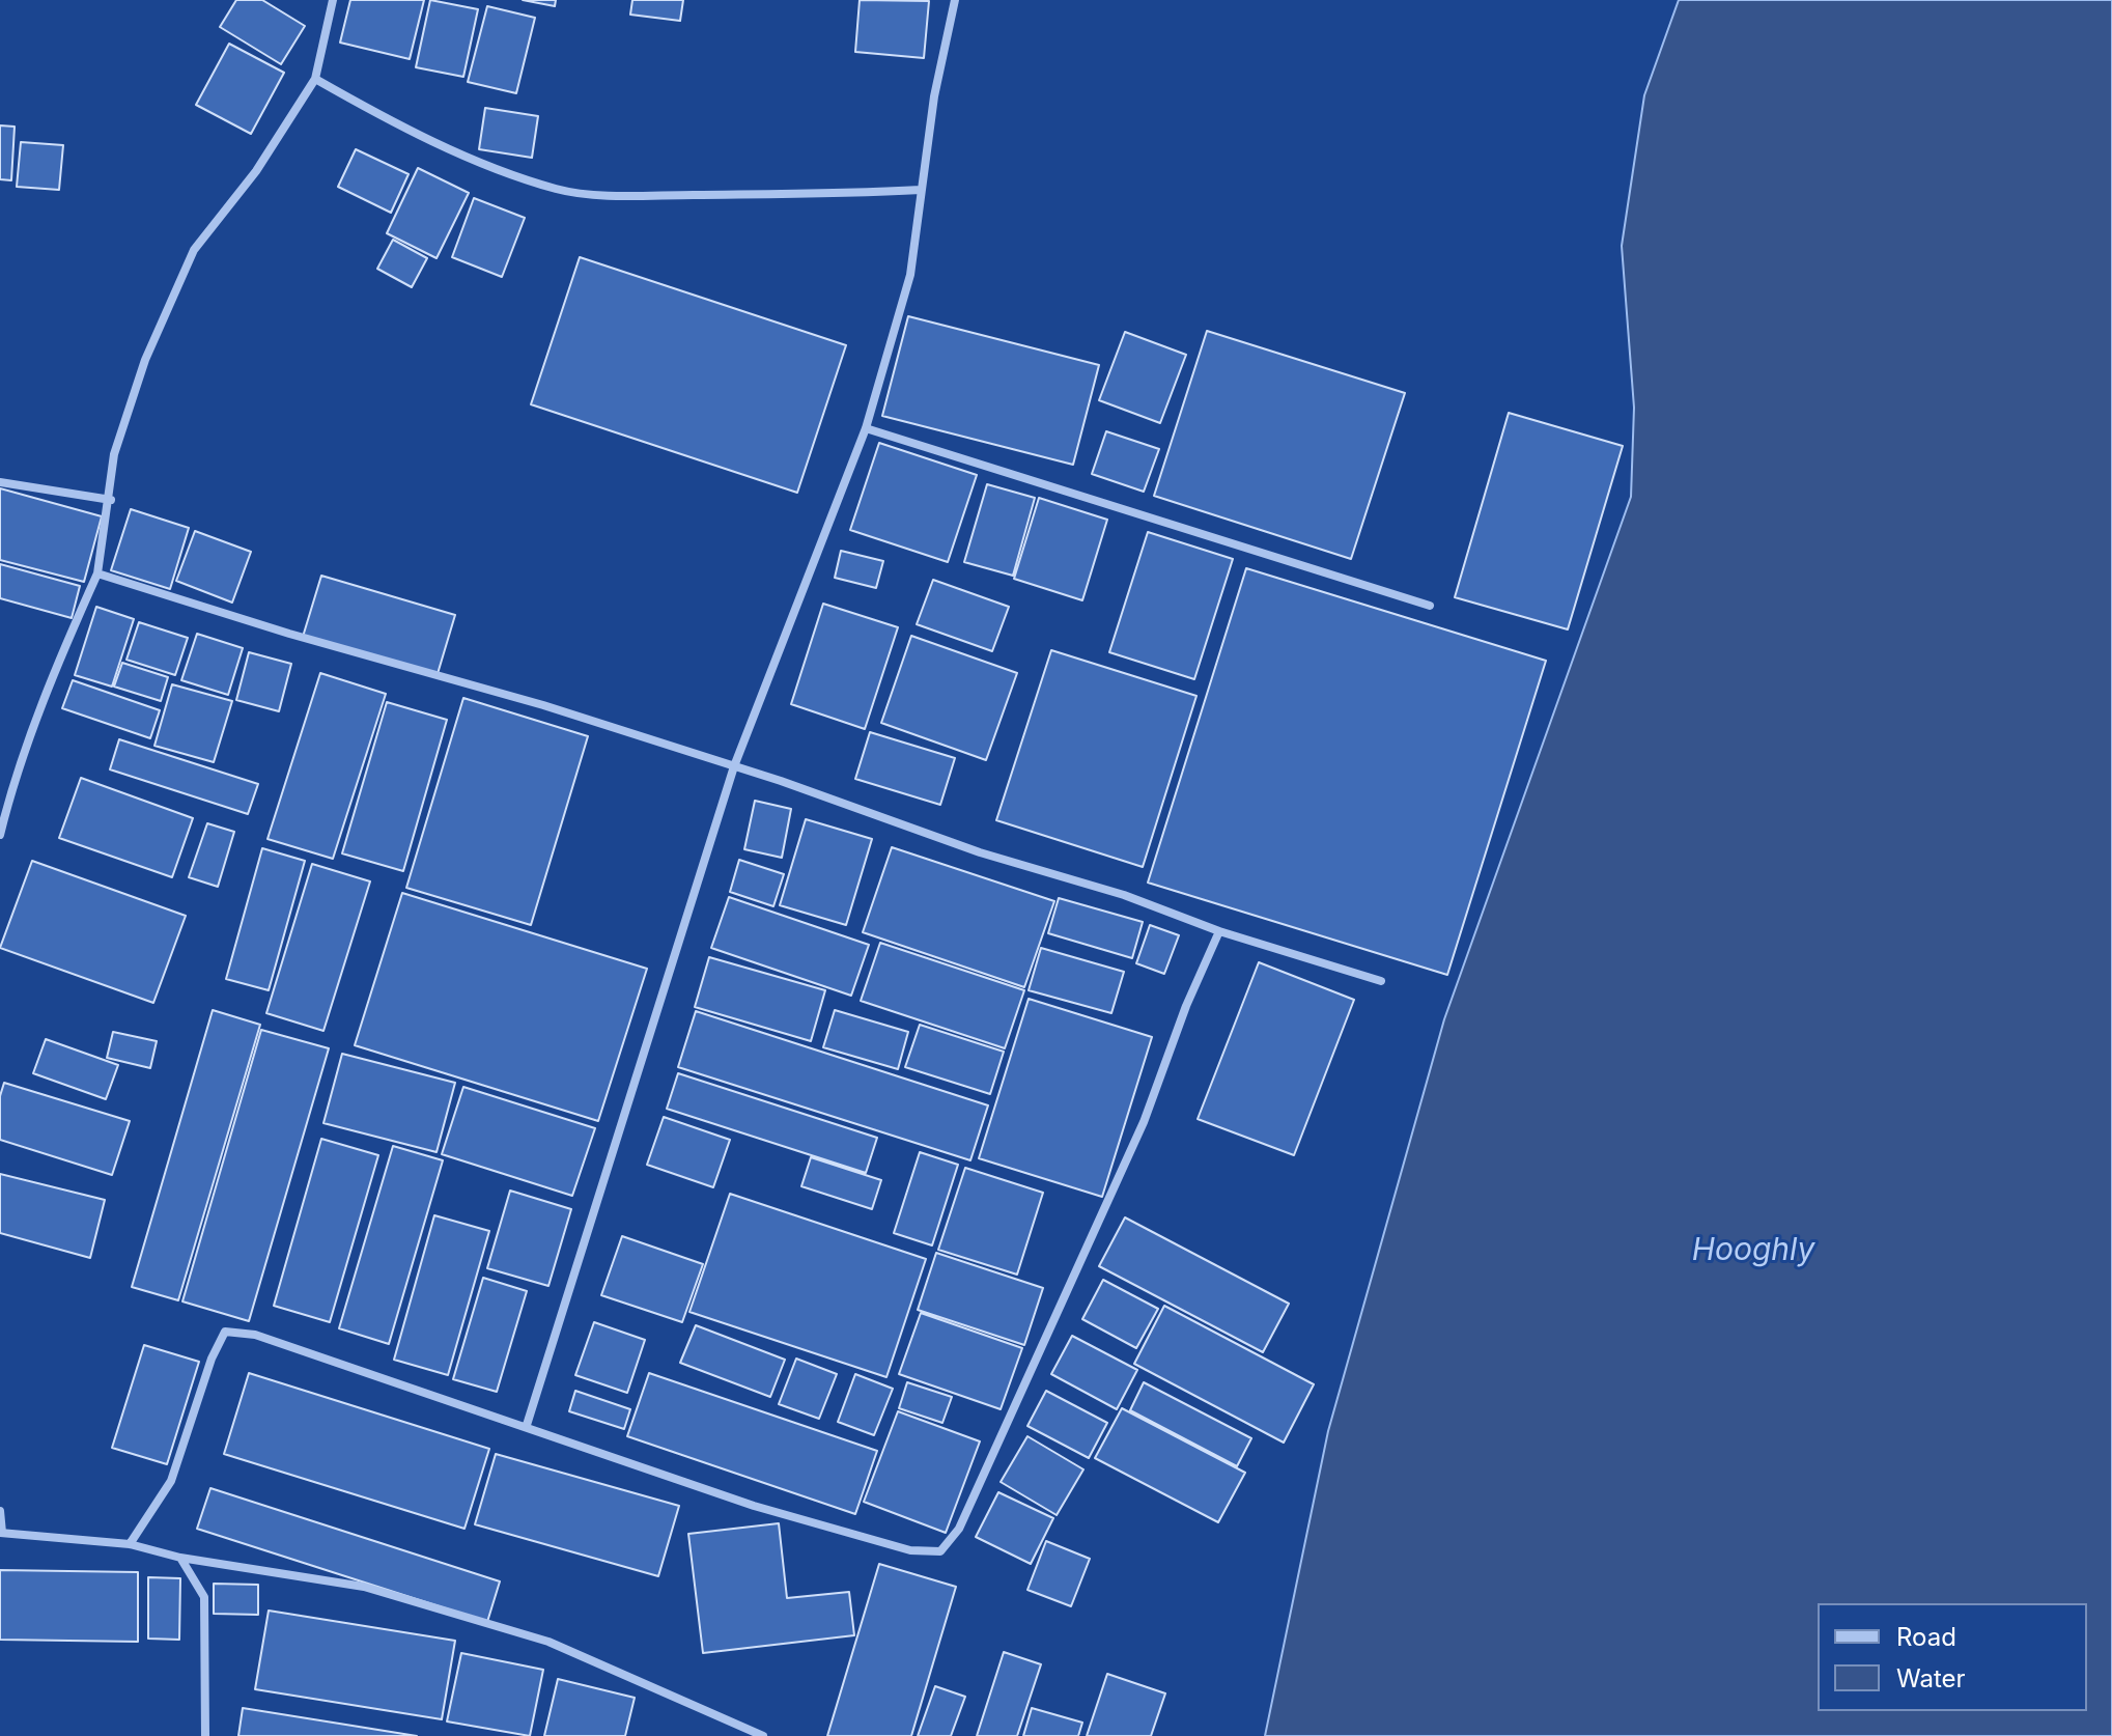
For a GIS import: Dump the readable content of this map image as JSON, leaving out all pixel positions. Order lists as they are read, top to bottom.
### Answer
{
  "water": ["Hooghly"],
  "legend": ["Road", "Water"]
}
